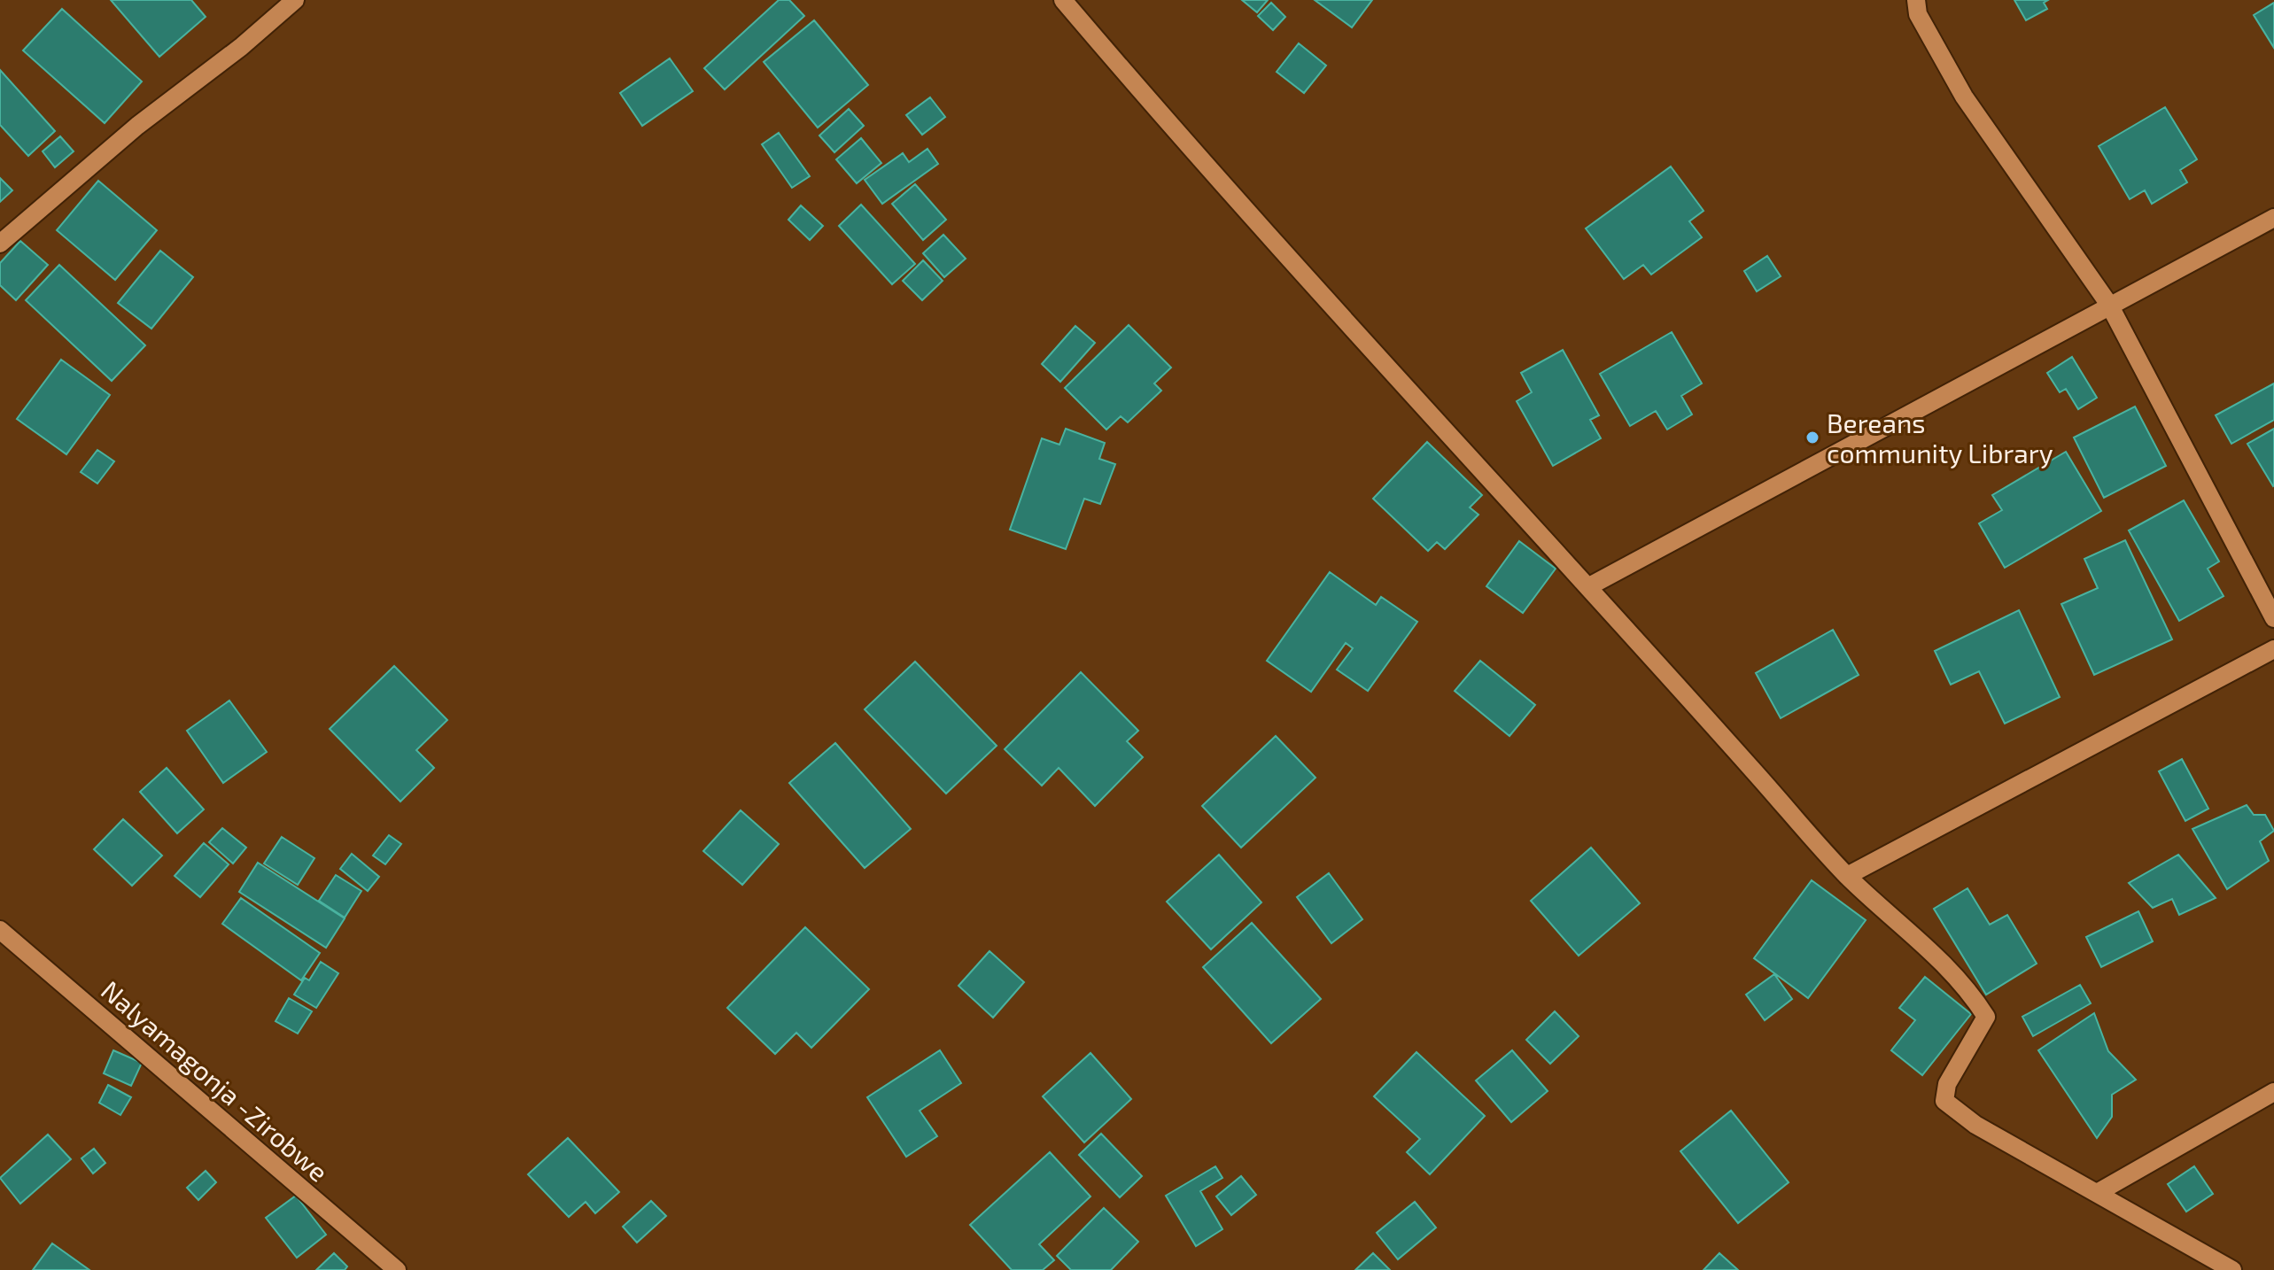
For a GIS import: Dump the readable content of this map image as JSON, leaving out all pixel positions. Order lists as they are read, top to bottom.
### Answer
{
  "streets": {
    "street": ["Nalyamagonja -Zirobwe"]
  },
  "places": ["Bereans community Library"]
}
